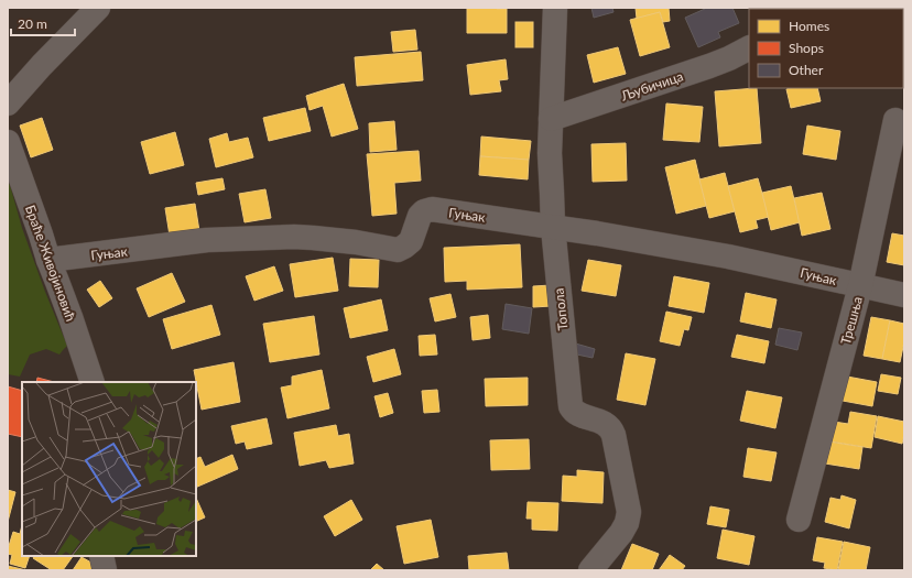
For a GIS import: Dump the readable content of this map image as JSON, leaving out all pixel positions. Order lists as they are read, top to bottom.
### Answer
{
  "streets": {
    "street": [
      "Љубичица",
      "Гуњак",
      "Браће Живојиновић",
      "Топола",
      "Трешња"
    ]
  },
  "crossings": [
    ["Љубичица", "Топола"],
    ["Гуњак", "Браће Живојиновић"],
    ["Гуњак", "Топола"],
    ["Гуњак", "Трешња"]
  ],
  "legend": ["Homes", "Shops", "Other"],
  "scale_bar": "20 m"
}
